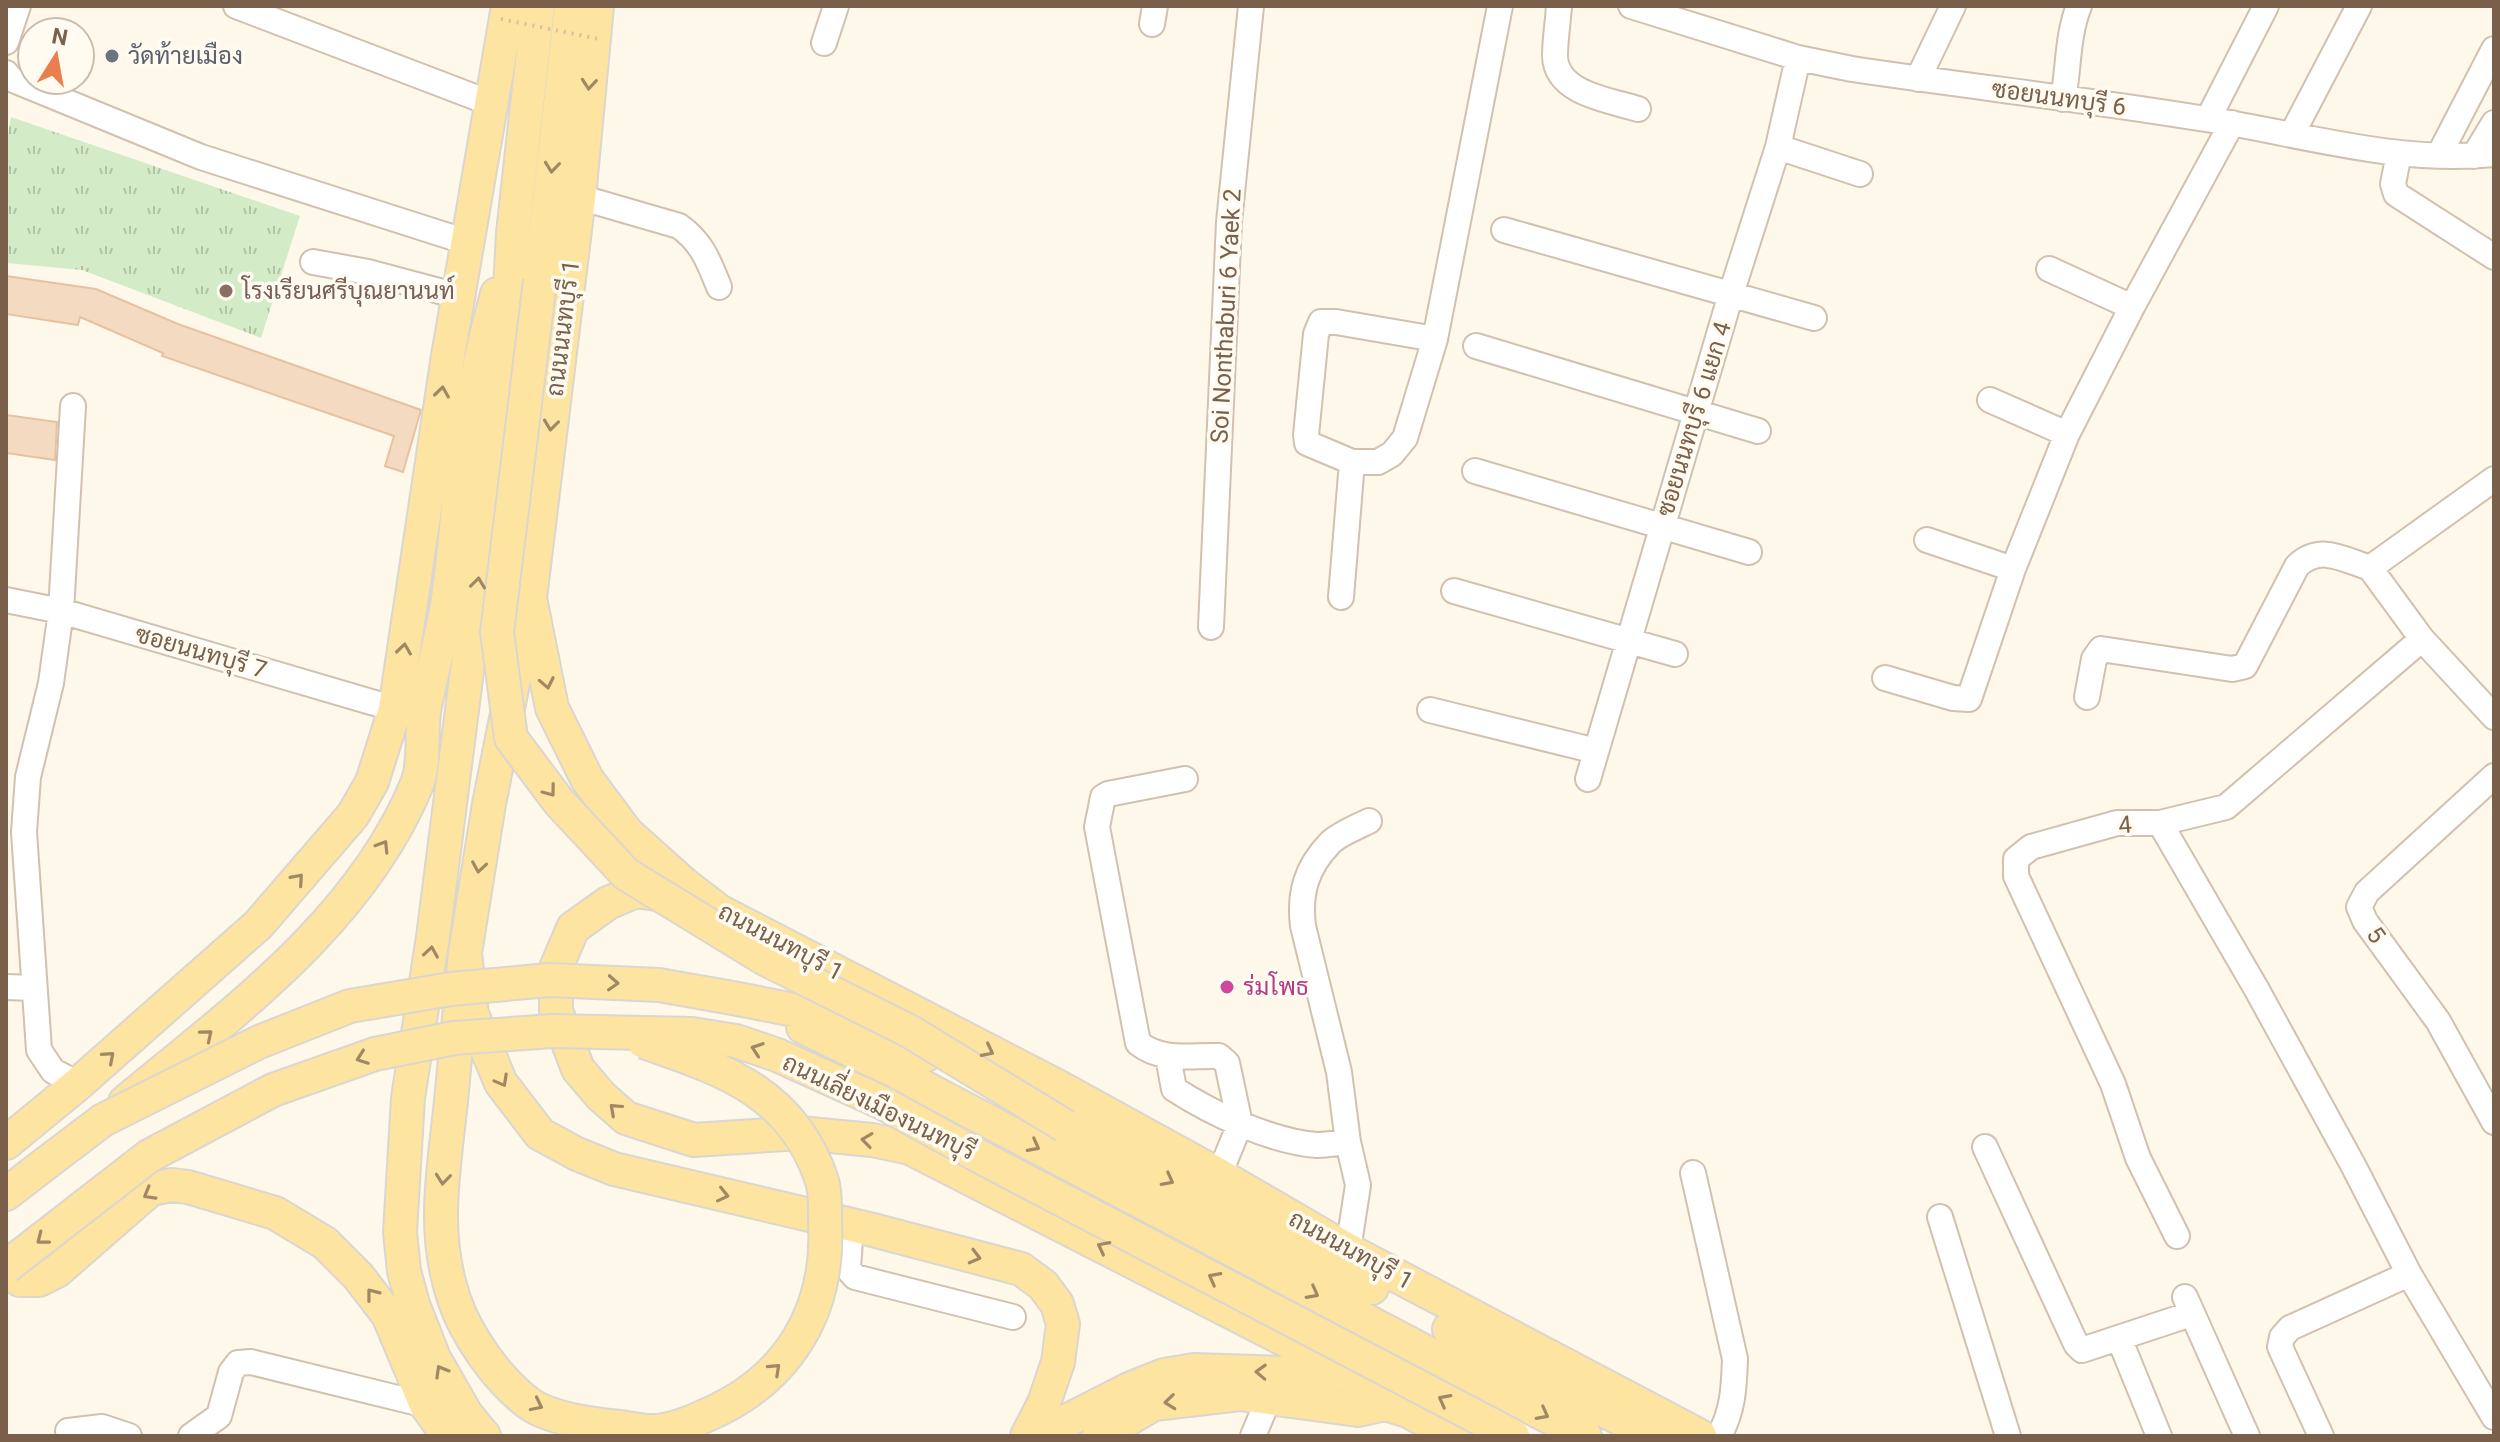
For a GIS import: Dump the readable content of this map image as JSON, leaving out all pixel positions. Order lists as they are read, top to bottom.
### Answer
{
  "streets": {
    "main road": ["ถนนนนทบุรี 1", "ถนนเลี่ยงเมืองนนทบุรี"],
    "street": [
      "ซอยนนทบุรี 6",
      "Soi Nonthaburi 6 Yaek 2",
      "ซอยนนทบุรี 6 แยก 4",
      "ซอยนนทบุรี 7",
      "4",
      "5"
    ]
  },
  "crossings": [
    ["ซอยนนทบุรี 6", "ซอยนนทบุรี 6 แยก 4"]
  ],
  "one_way": ["ถนนนนทบุรี 1"],
  "places": ["วัดท้ายเมือง", "โรงเรียนศรีบุณยานนท์", "ร่มโพธ"],
  "north": "top"
}
